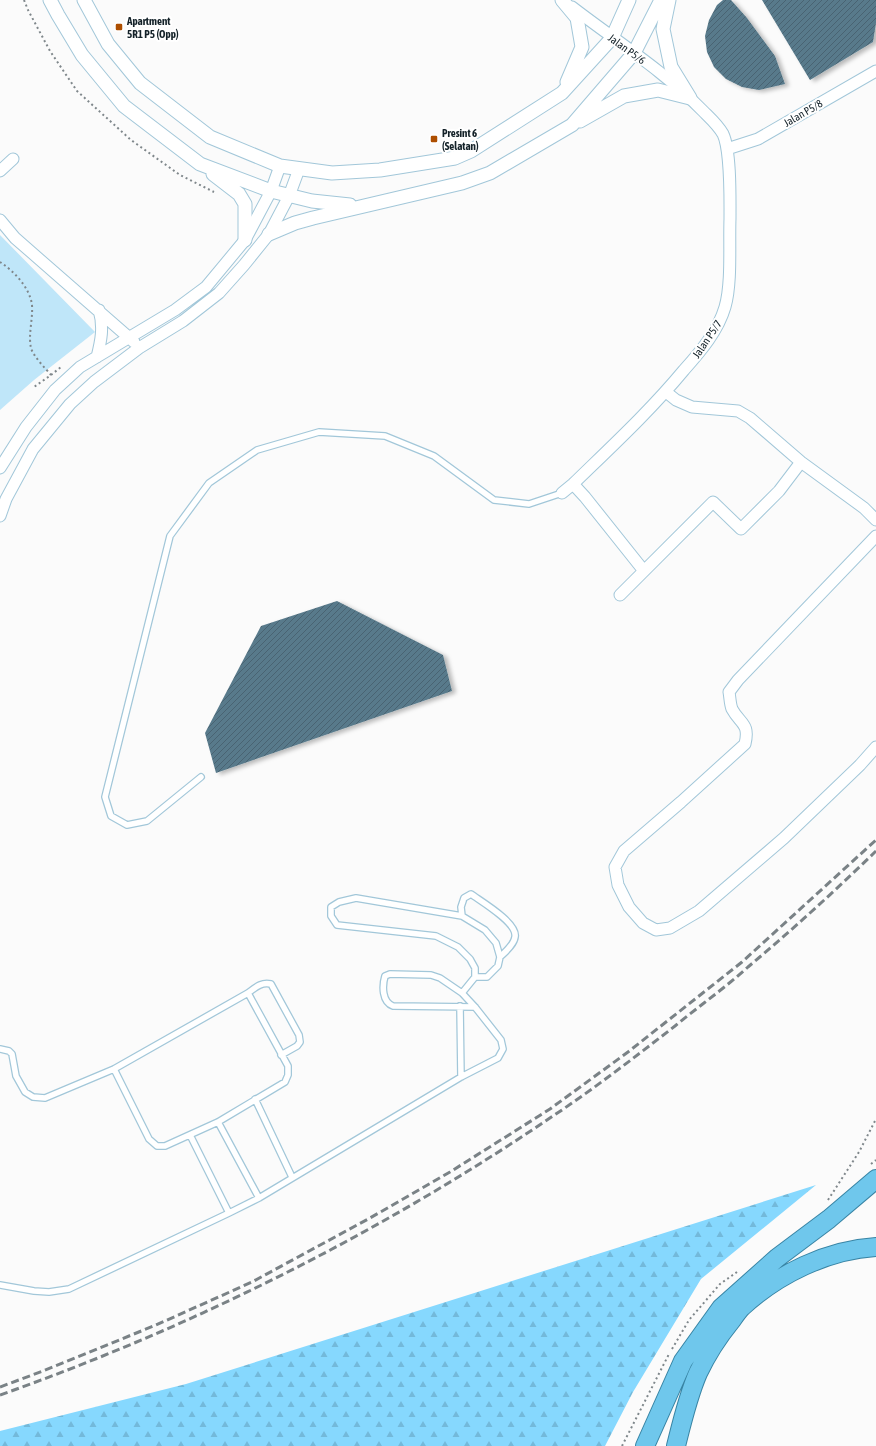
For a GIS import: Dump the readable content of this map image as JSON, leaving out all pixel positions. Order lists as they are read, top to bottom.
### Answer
{
  "streets": {
    "street": ["Jalan P5/6", "Jalan P5/8", "Jalan P5/7"]
  },
  "crossings": [
    ["Jalan P5/6", "Jalan P5/7"],
    ["Jalan P5/8", "Jalan P5/7"]
  ],
  "places": {
    "transit": ["Apartment 5R1 P5 (Opp)", "Presint 6 (Selatan)"]
  }
}
